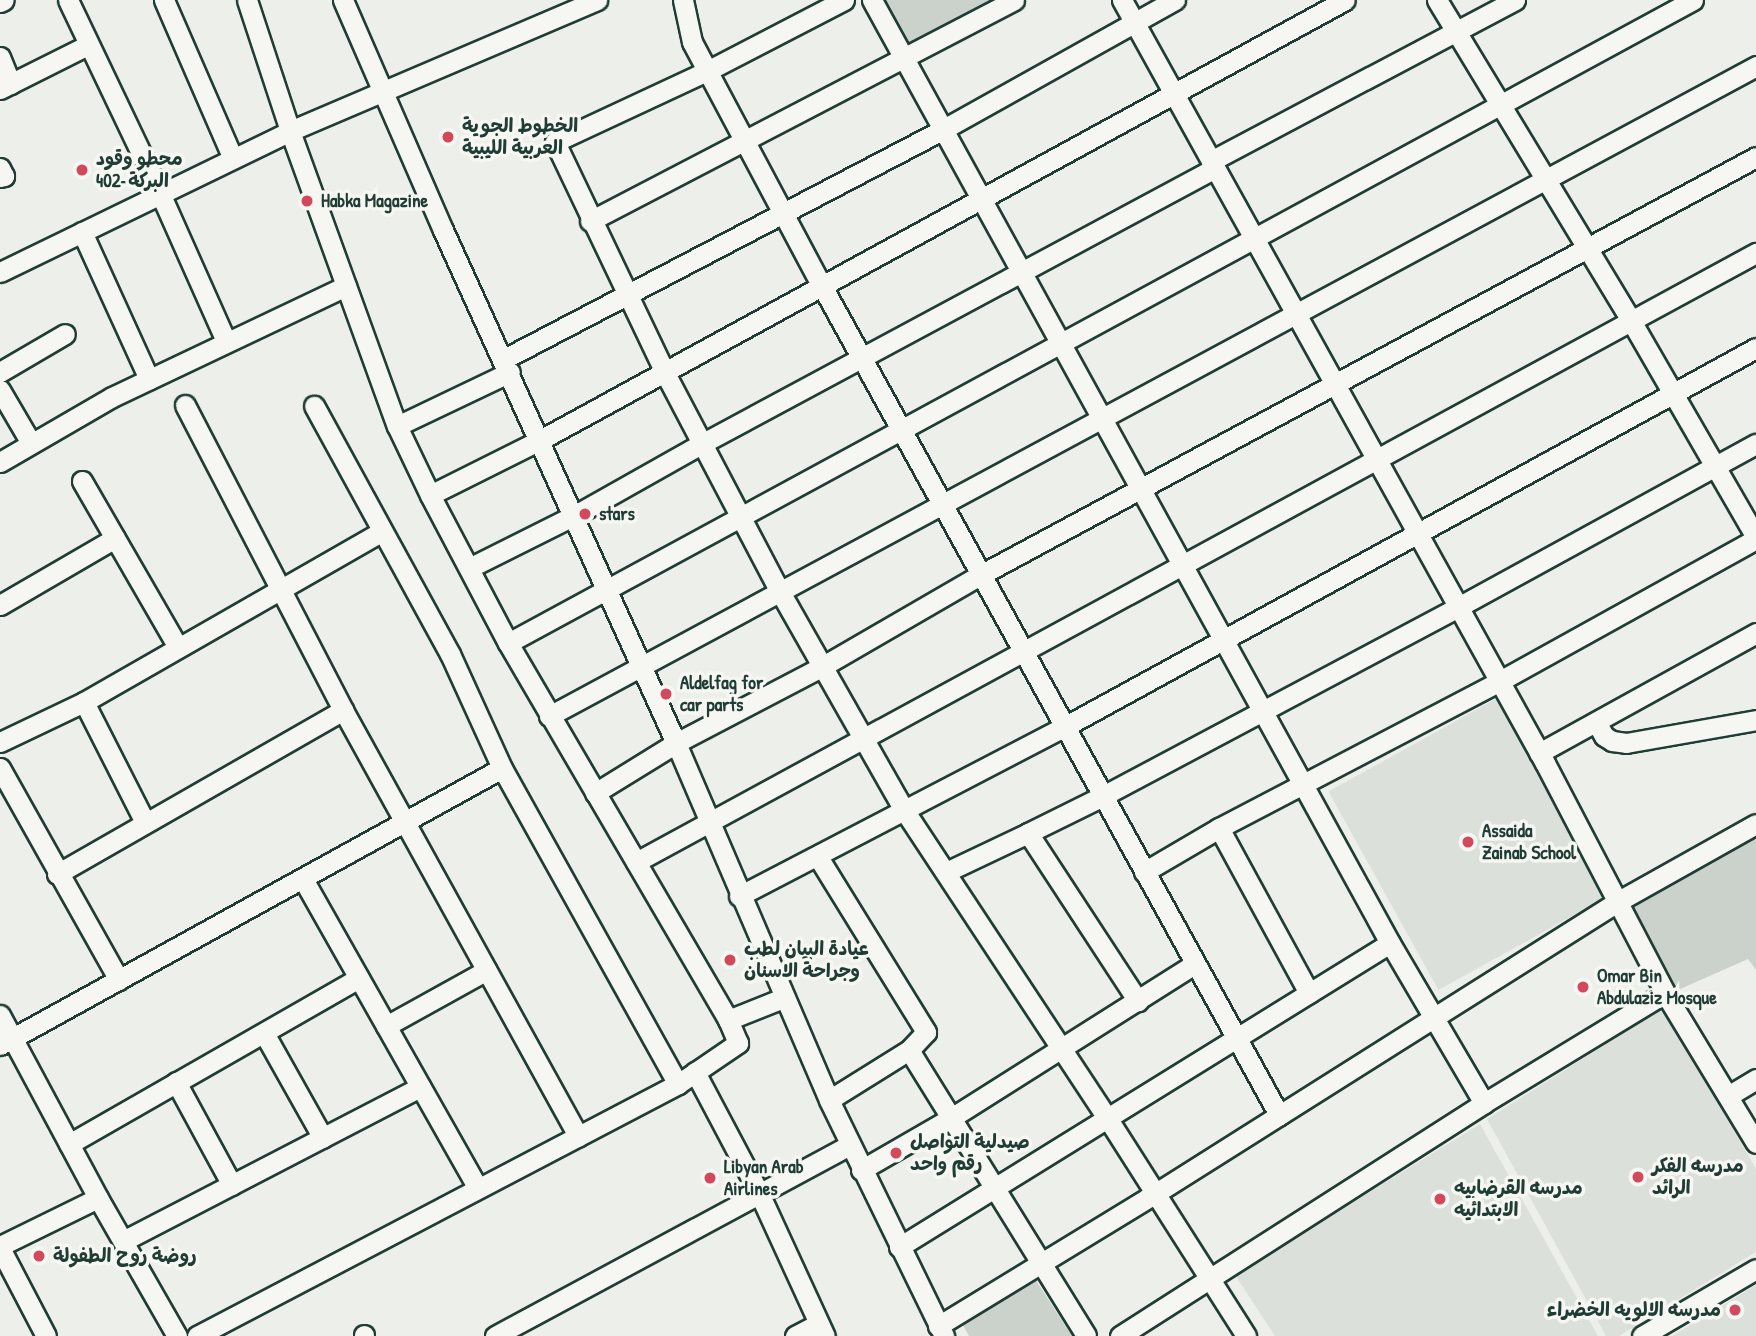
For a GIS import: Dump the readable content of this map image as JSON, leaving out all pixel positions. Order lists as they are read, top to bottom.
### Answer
{
  "places": [
    "الخطوط الجوية العربية الليبية",
    "محطو وقود 402-البركة",
    "Habka Magazine",
    "stars",
    "Aldelfag for car parts",
    "Assaida Zainab School",
    "عيادة البيان لطب وجراحة الاسنان",
    "Omar Bin Abdulaziz Mosque",
    "صيدلية التواصل رقم واحد",
    "مدرسه الفكر الرائد",
    "Libyan Arab Airlines",
    "مدرسه القرضابيه الابتدائيه",
    "روضة روح الطفولة",
    "مدرسه الالويه الخضراء"
  ]
}
